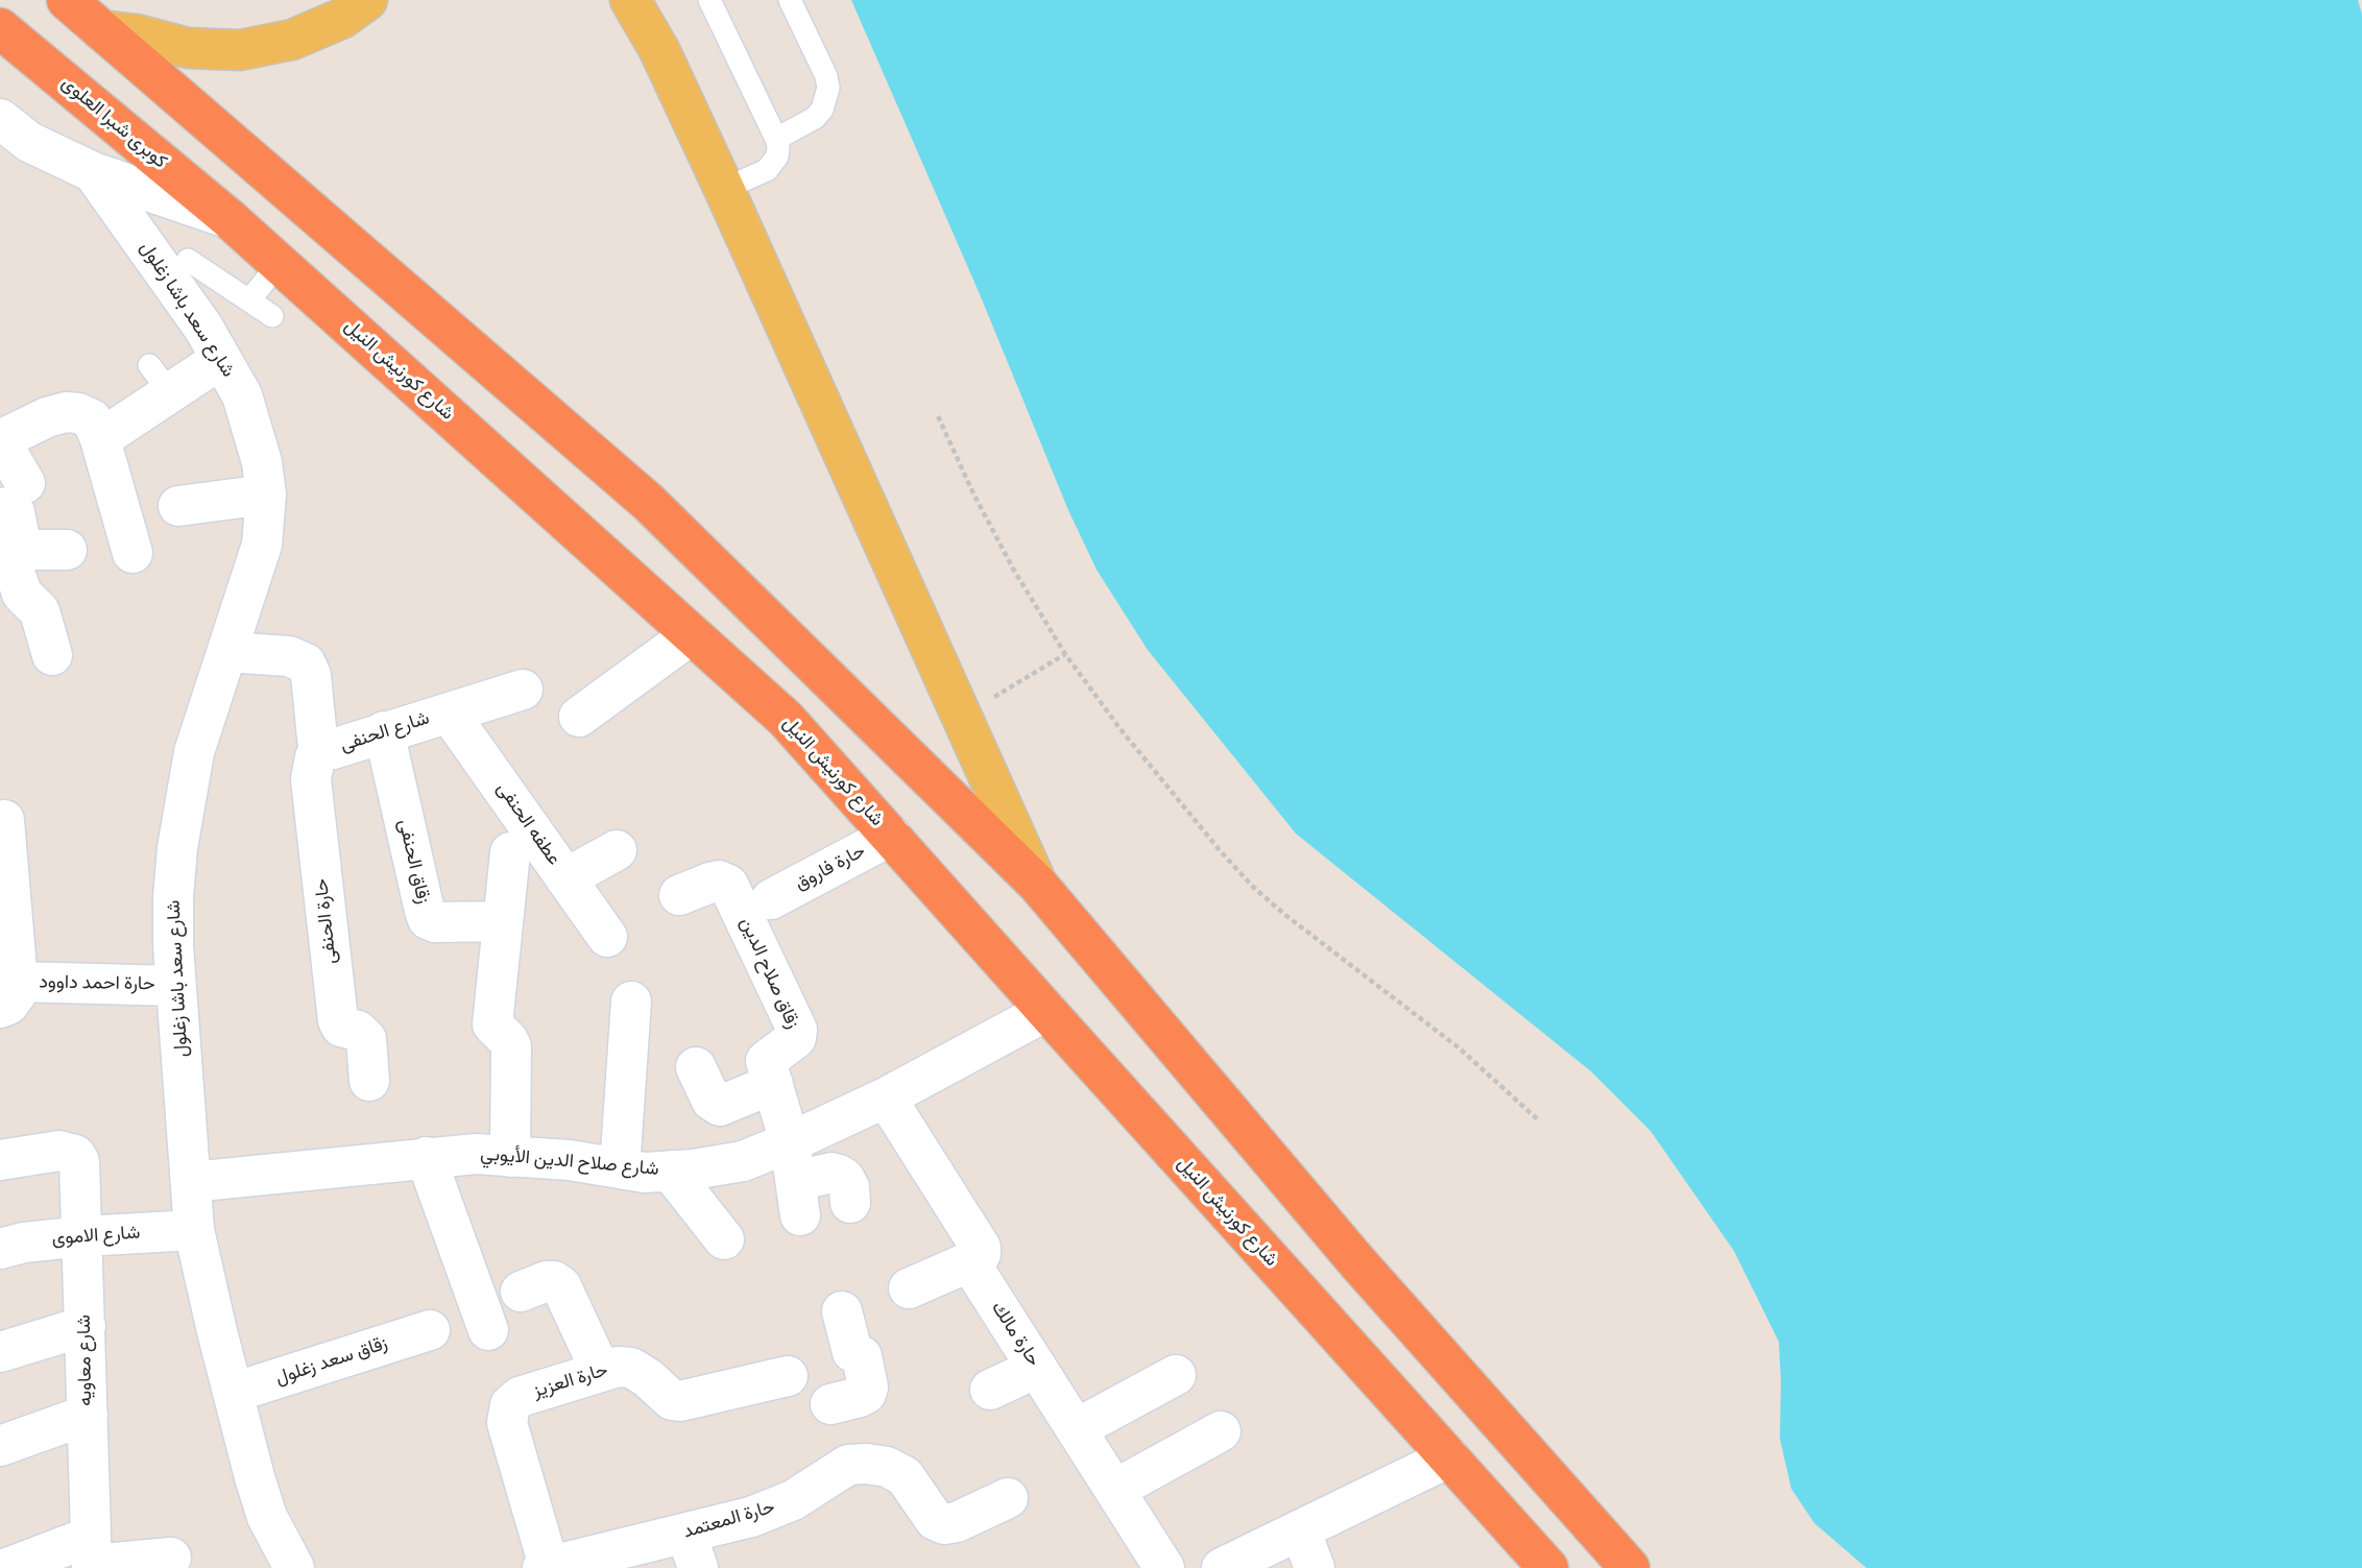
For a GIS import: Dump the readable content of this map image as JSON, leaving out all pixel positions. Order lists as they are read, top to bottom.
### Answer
{
  "streets": {
    "highway": ["كوبرى شبرا العلوى", "شارع كورنيش النيل"],
    "street": [
      "شارع سعد باشا زغلول",
      "شارع الحنفى",
      "عطفه الحنفى",
      "زقاق الحنفى",
      "حارة فاروق",
      "حارة الحنفى",
      "زقاق صلاح الدين",
      "حارة احمد داوود",
      "شارع صلاح الدين الأيوبي",
      "شارع الاموى",
      "حارة مالك",
      "شارع معاويه",
      "زقاق سعد زغلول",
      "حارة العزيز",
      "حارة المعتمد"
    ]
  },
  "crossings": [
    ["كوبرى شبرا العلوى", "شارع كورنيش النيل"],
    ["شارع سعد باشا زغلول", "شارع كورنيش النيل"],
    ["شارع سعد باشا زغلول", "شارع الحنفى"],
    ["شارع سعد باشا زغلول", "حارة احمد داوود"],
    ["شارع سعد باشا زغلول", "شارع صلاح الدين الأيوبي"],
    ["شارع سعد باشا زغلول", "شارع الاموى"],
    ["شارع سعد باشا زغلول", "زقاق سعد زغلول"],
    ["شارع كورنيش النيل", "حارة فاروق"],
    ["شارع كورنيش النيل", "شارع صلاح الدين الأيوبي"],
    ["شارع الحنفى", "عطفه الحنفى"],
    ["شارع الحنفى", "زقاق الحنفى"],
    ["شارع الحنفى", "حارة الحنفى"],
    ["زقاق صلاح الدين", "شارع صلاح الدين الأيوبي"],
    ["شارع صلاح الدين الأيوبي", "حارة مالك"],
    ["شارع الاموى", "شارع معاويه"],
    ["حارة العزيز", "حارة المعتمد"]
  ]
}
